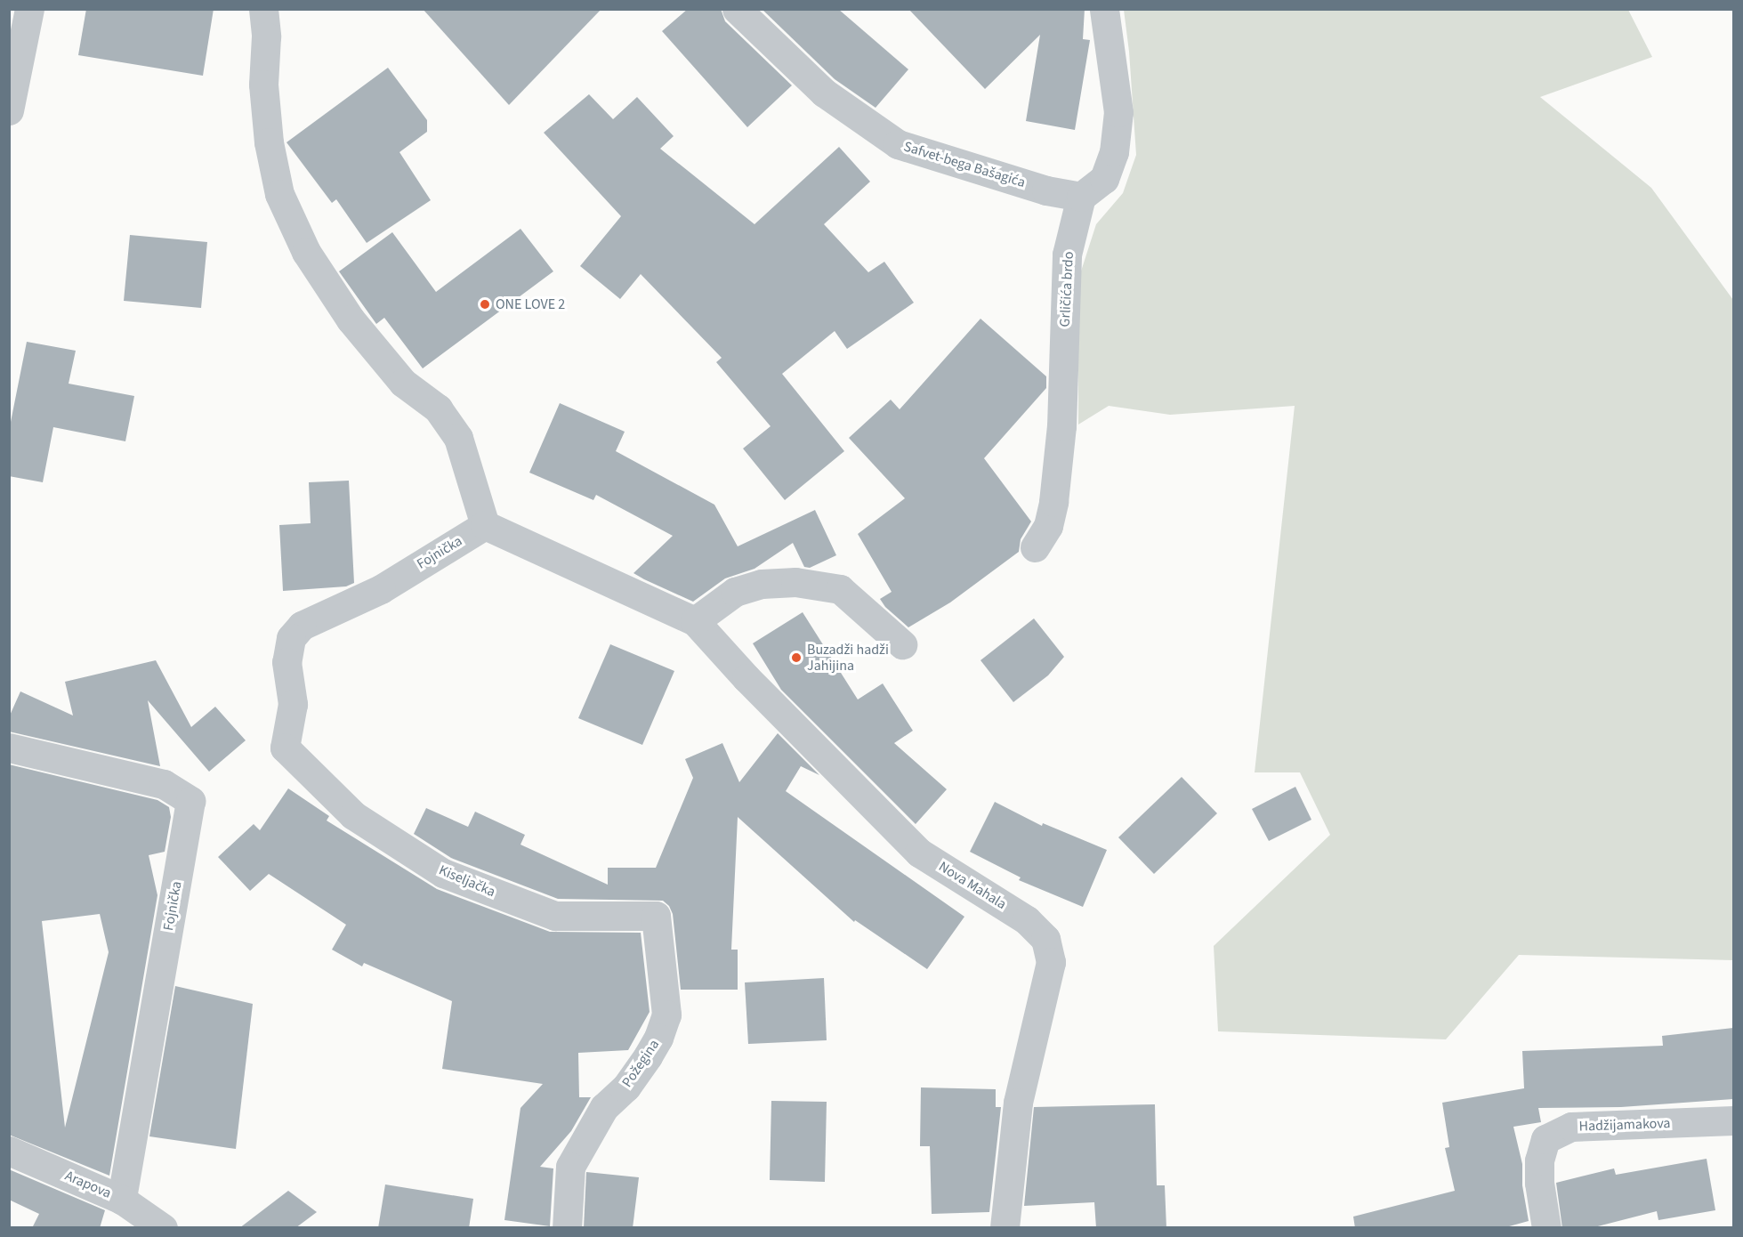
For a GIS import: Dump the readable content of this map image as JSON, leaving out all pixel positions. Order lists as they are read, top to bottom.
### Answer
{
  "streets": {
    "street": [
      "Safvet-bega Bašagića",
      "Grličića brdo",
      "Fojnička",
      "Kiseljačka",
      "Nova Mahala",
      "Požegina",
      "Hadžijamakova",
      "Arapova"
    ]
  },
  "crossings": [
    ["Safvet-bega Bašagića", "Grličića brdo"],
    ["Fojnička", "Kiseljačka"],
    ["Fojnička", "Arapova"],
    ["Kiseljačka", "Požegina"]
  ],
  "places": ["ONE LOVE 2", "Buzadži hadži Jahijina"]
}
